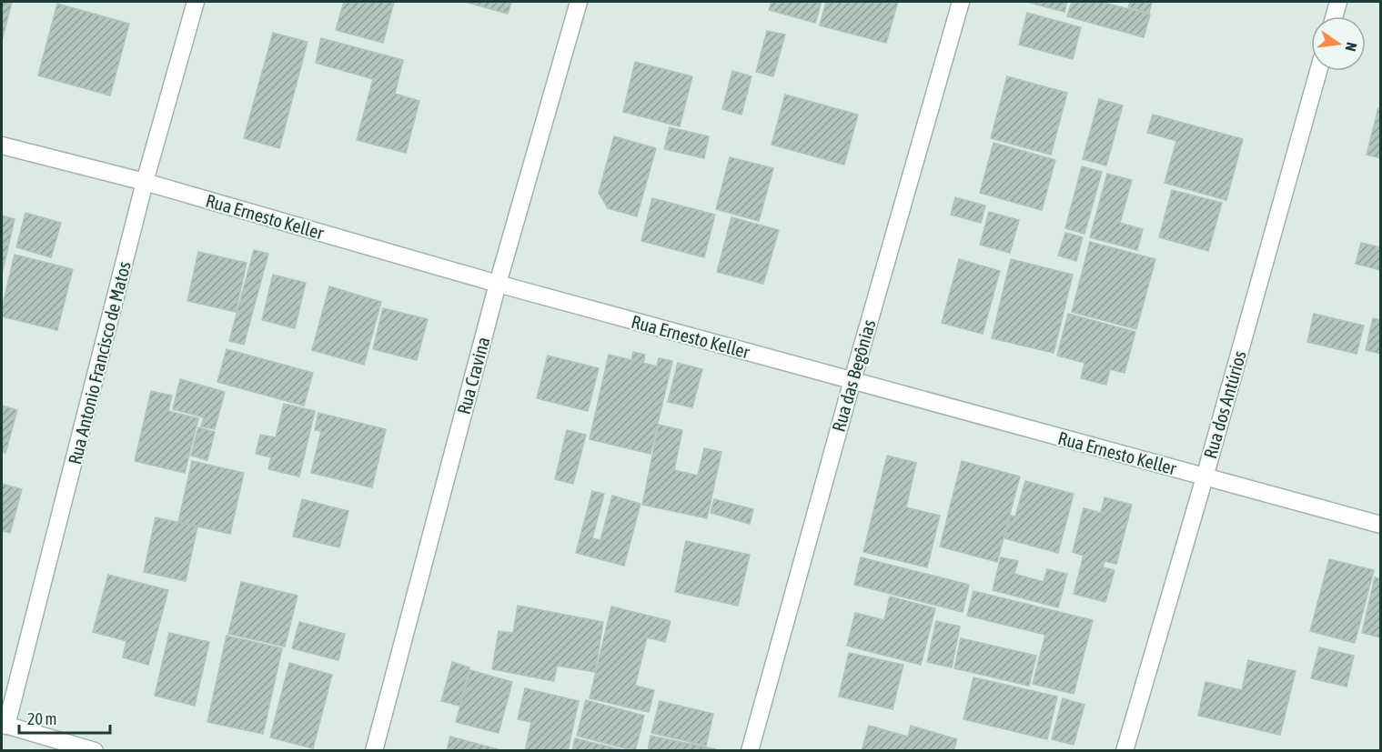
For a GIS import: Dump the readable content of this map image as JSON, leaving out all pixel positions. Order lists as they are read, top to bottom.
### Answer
{
  "streets": {
    "street": [
      "Rua Ernesto Keller",
      "Rua Antonio Francisco de Matos",
      "Rua Cravina",
      "Rua das Begônias",
      "Rua dos Antúrios"
    ]
  },
  "crossings": [
    ["Rua Ernesto Keller", "Rua Antonio Francisco de Matos"],
    ["Rua Ernesto Keller", "Rua Cravina"],
    ["Rua Ernesto Keller", "Rua das Begônias"],
    ["Rua Ernesto Keller", "Rua dos Antúrios"]
  ],
  "scale_bar": "20 m",
  "north": "right"
}
